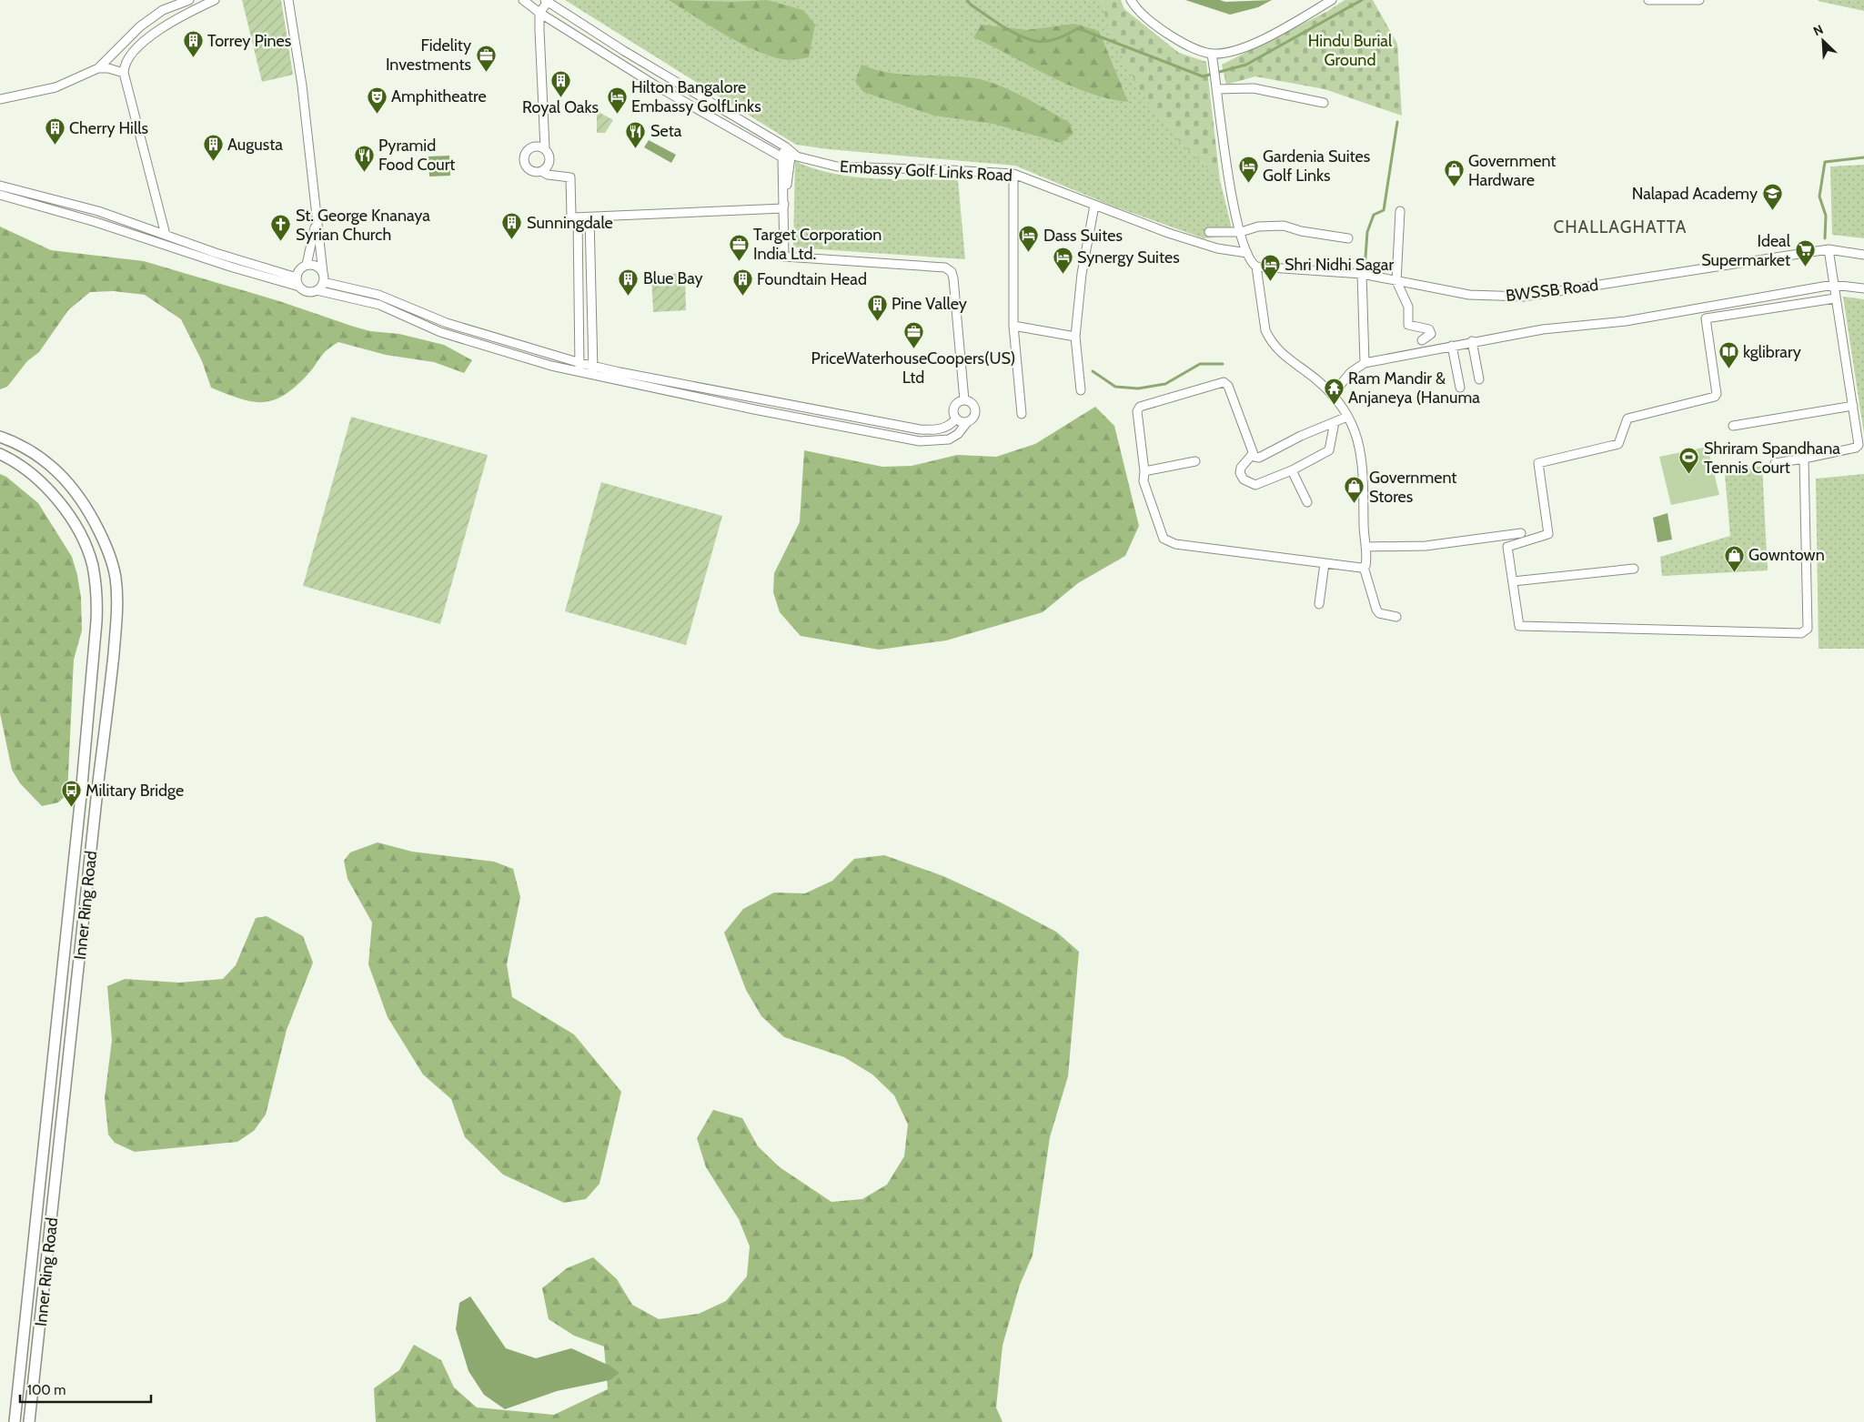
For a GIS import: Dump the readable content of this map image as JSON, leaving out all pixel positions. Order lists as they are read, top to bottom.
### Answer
{
  "streets": {
    "main road": ["Inner Ring Road"],
    "street": ["Embassy Golf Links Road", "BWSSB Road"]
  },
  "districts": ["CHALLAGHATTA"],
  "parks": ["Hindu Burial Ground"],
  "places": {
    "building": [
      "Torrey Pines",
      "Royal Oaks",
      "Cherry Hills",
      "Augusta",
      "Sunningdale",
      "Blue Bay",
      "Foundtain Head",
      "Pine Valley"
    ],
    "office": ["Fidelity Investments", "Target Corporation India Ltd.", "PriceWaterhouseCoopers(US) Ltd"],
    "theatre": ["Amphitheatre"],
    "hotel": [
      "Hilton Bangalore Embassy GolfLinks",
      "Gardenia Suites Golf Links",
      "Dass Suites",
      "Synergy Suites",
      "Shri Nidhi Sagar"
    ],
    "restaurant": ["Seta", "Pyramid Food Court"],
    "shop": ["Government Hardware", "Government Stores", "Gowntown"],
    "school or university": ["Nalapad Academy"],
    "church": ["St. George Knanaya Syrian Church"],
    "supermarket": ["Ideal Supermarket"],
    "library": ["kglibrary"],
    "temple": ["Ram Mandir & Anjaneya (Hanuma"],
    "sports": ["Shriram Spandhana Tennis Court"],
    "bus stop": ["Military Bridge"]
  },
  "scale_bar": "100 m",
  "north": "top left"
}
